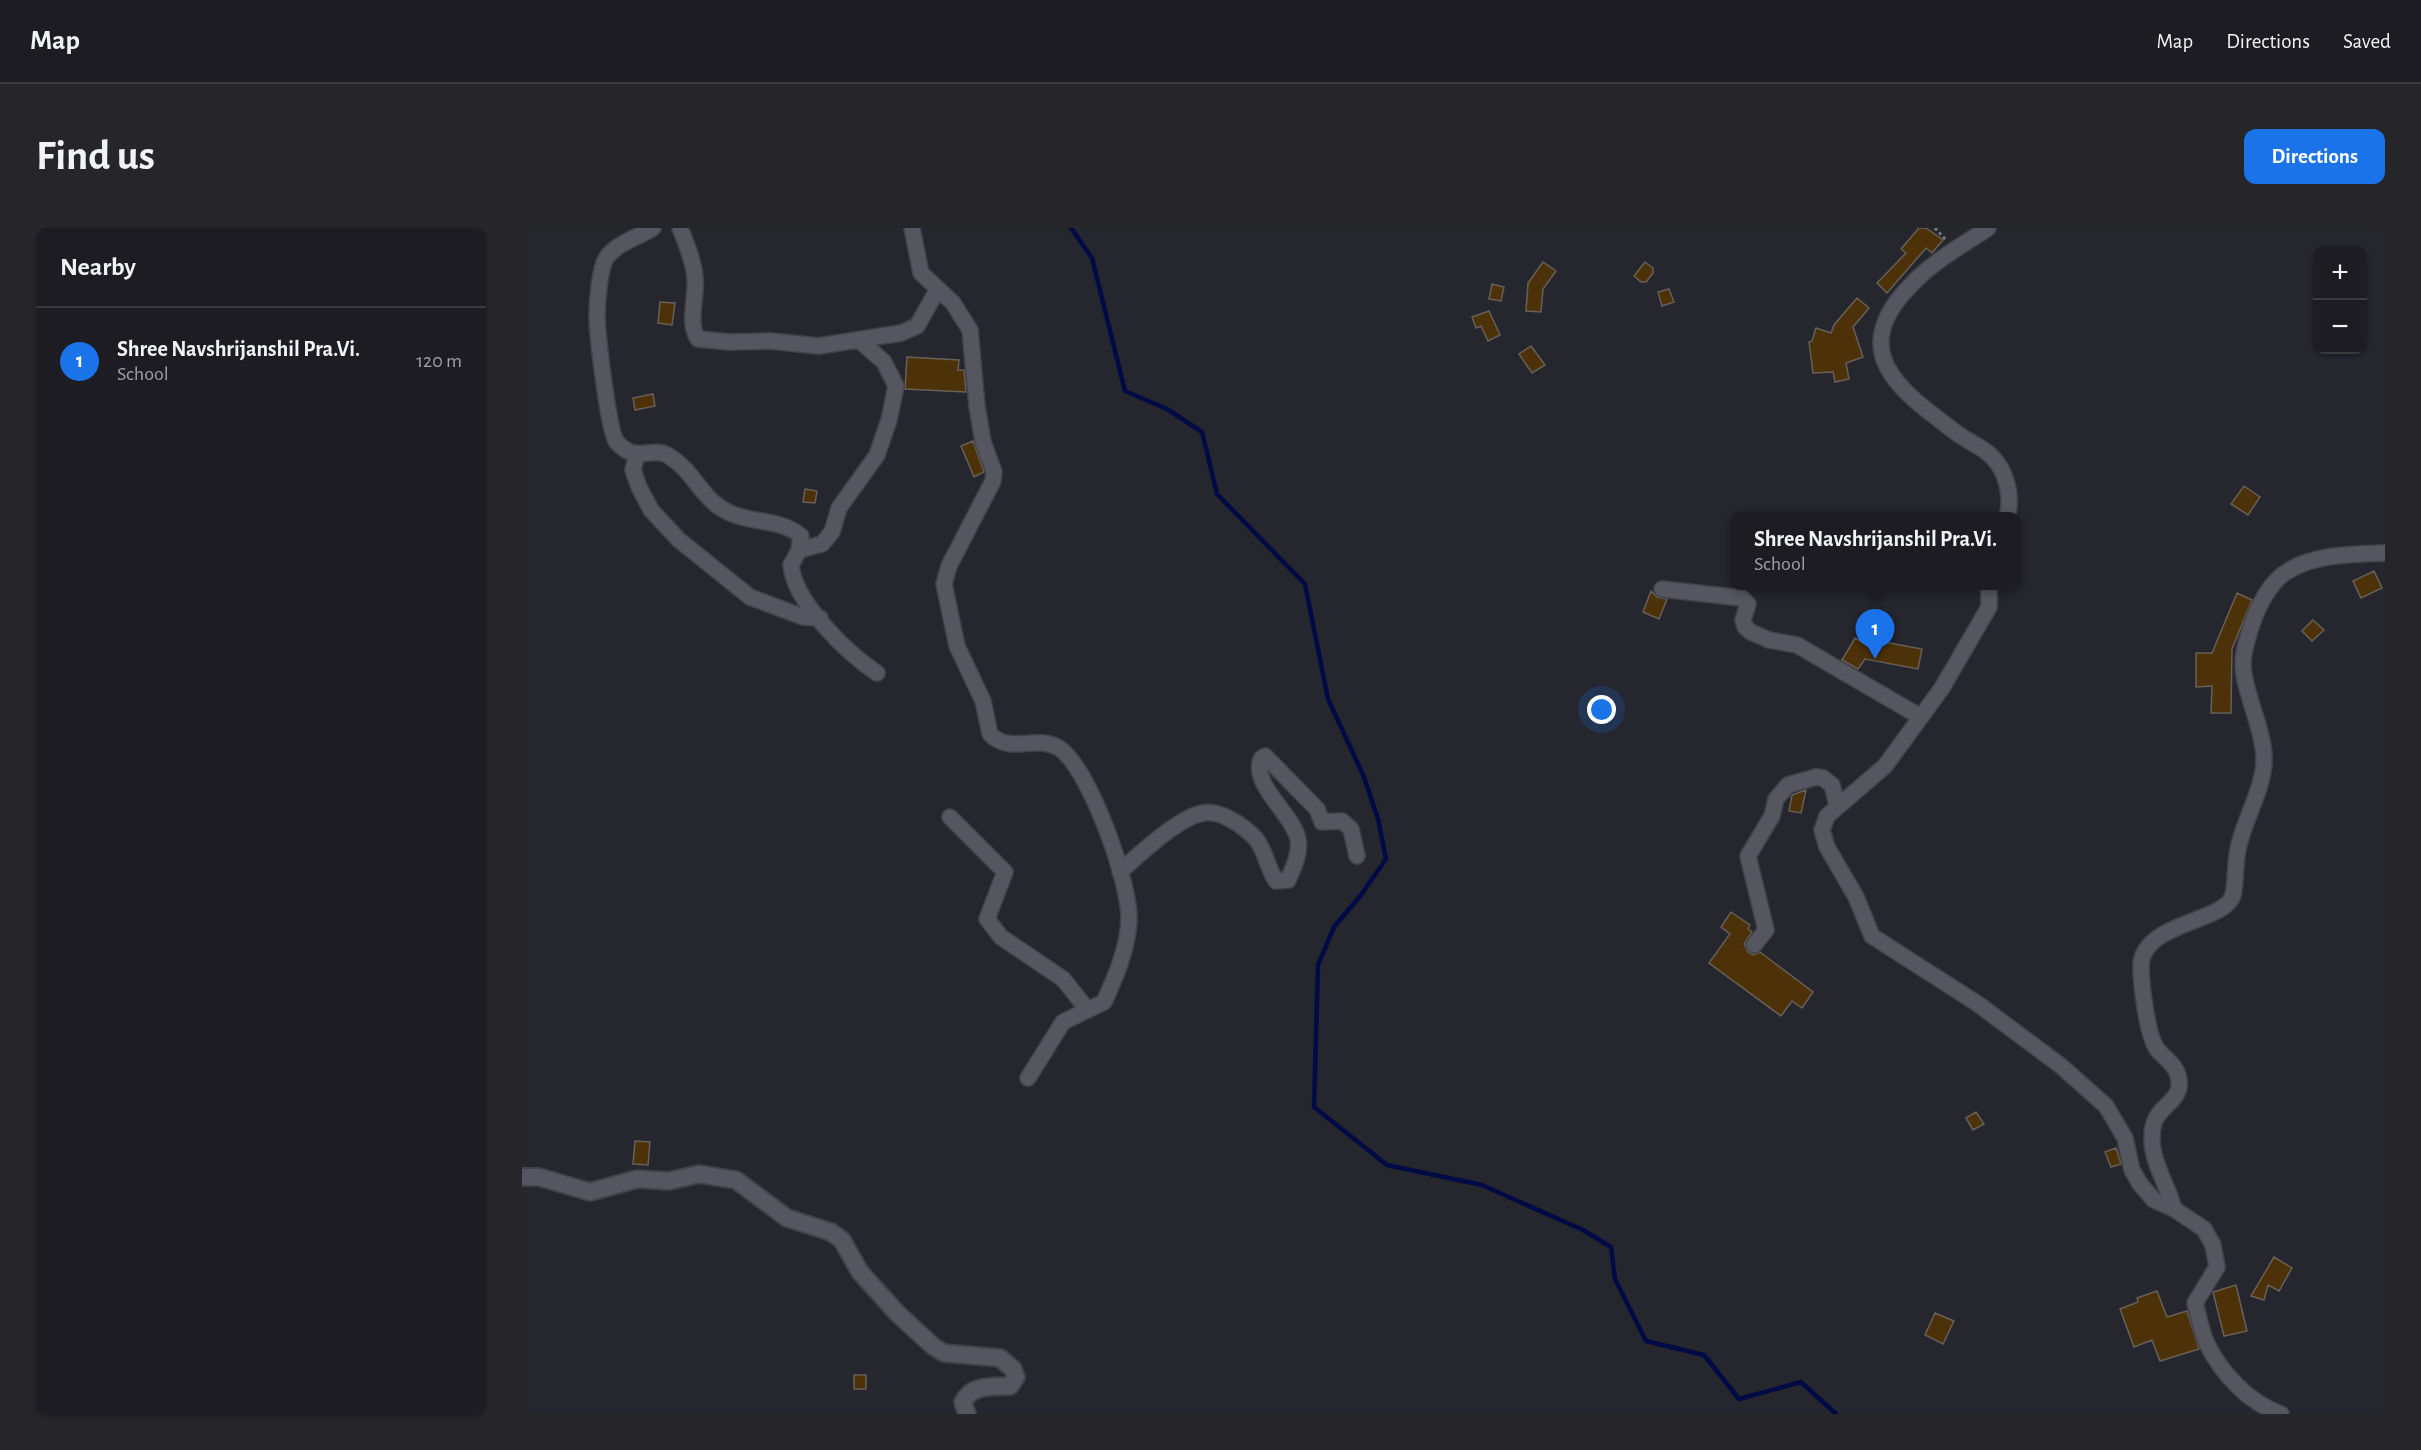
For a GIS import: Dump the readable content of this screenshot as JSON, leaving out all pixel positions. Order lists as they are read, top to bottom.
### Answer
{
  "page": {
    "header": "Map",
    "nav": ["Map", "Directions", "Saved"],
    "buttons": "Directions",
    "title": "Find us",
    "heading": "Nearby",
    "map_buttons": ["+", "−"],
    "list": [
      {
        "mark": "1",
        "name": "Shree Navshrijanshil Pra.Vi.",
        "note": "School",
        "value": "120 m"
      }
    ],
    "popup": ["Shree Navshrijanshil Pra.Vi.", "School"],
    "pins": "1"
  }
}
